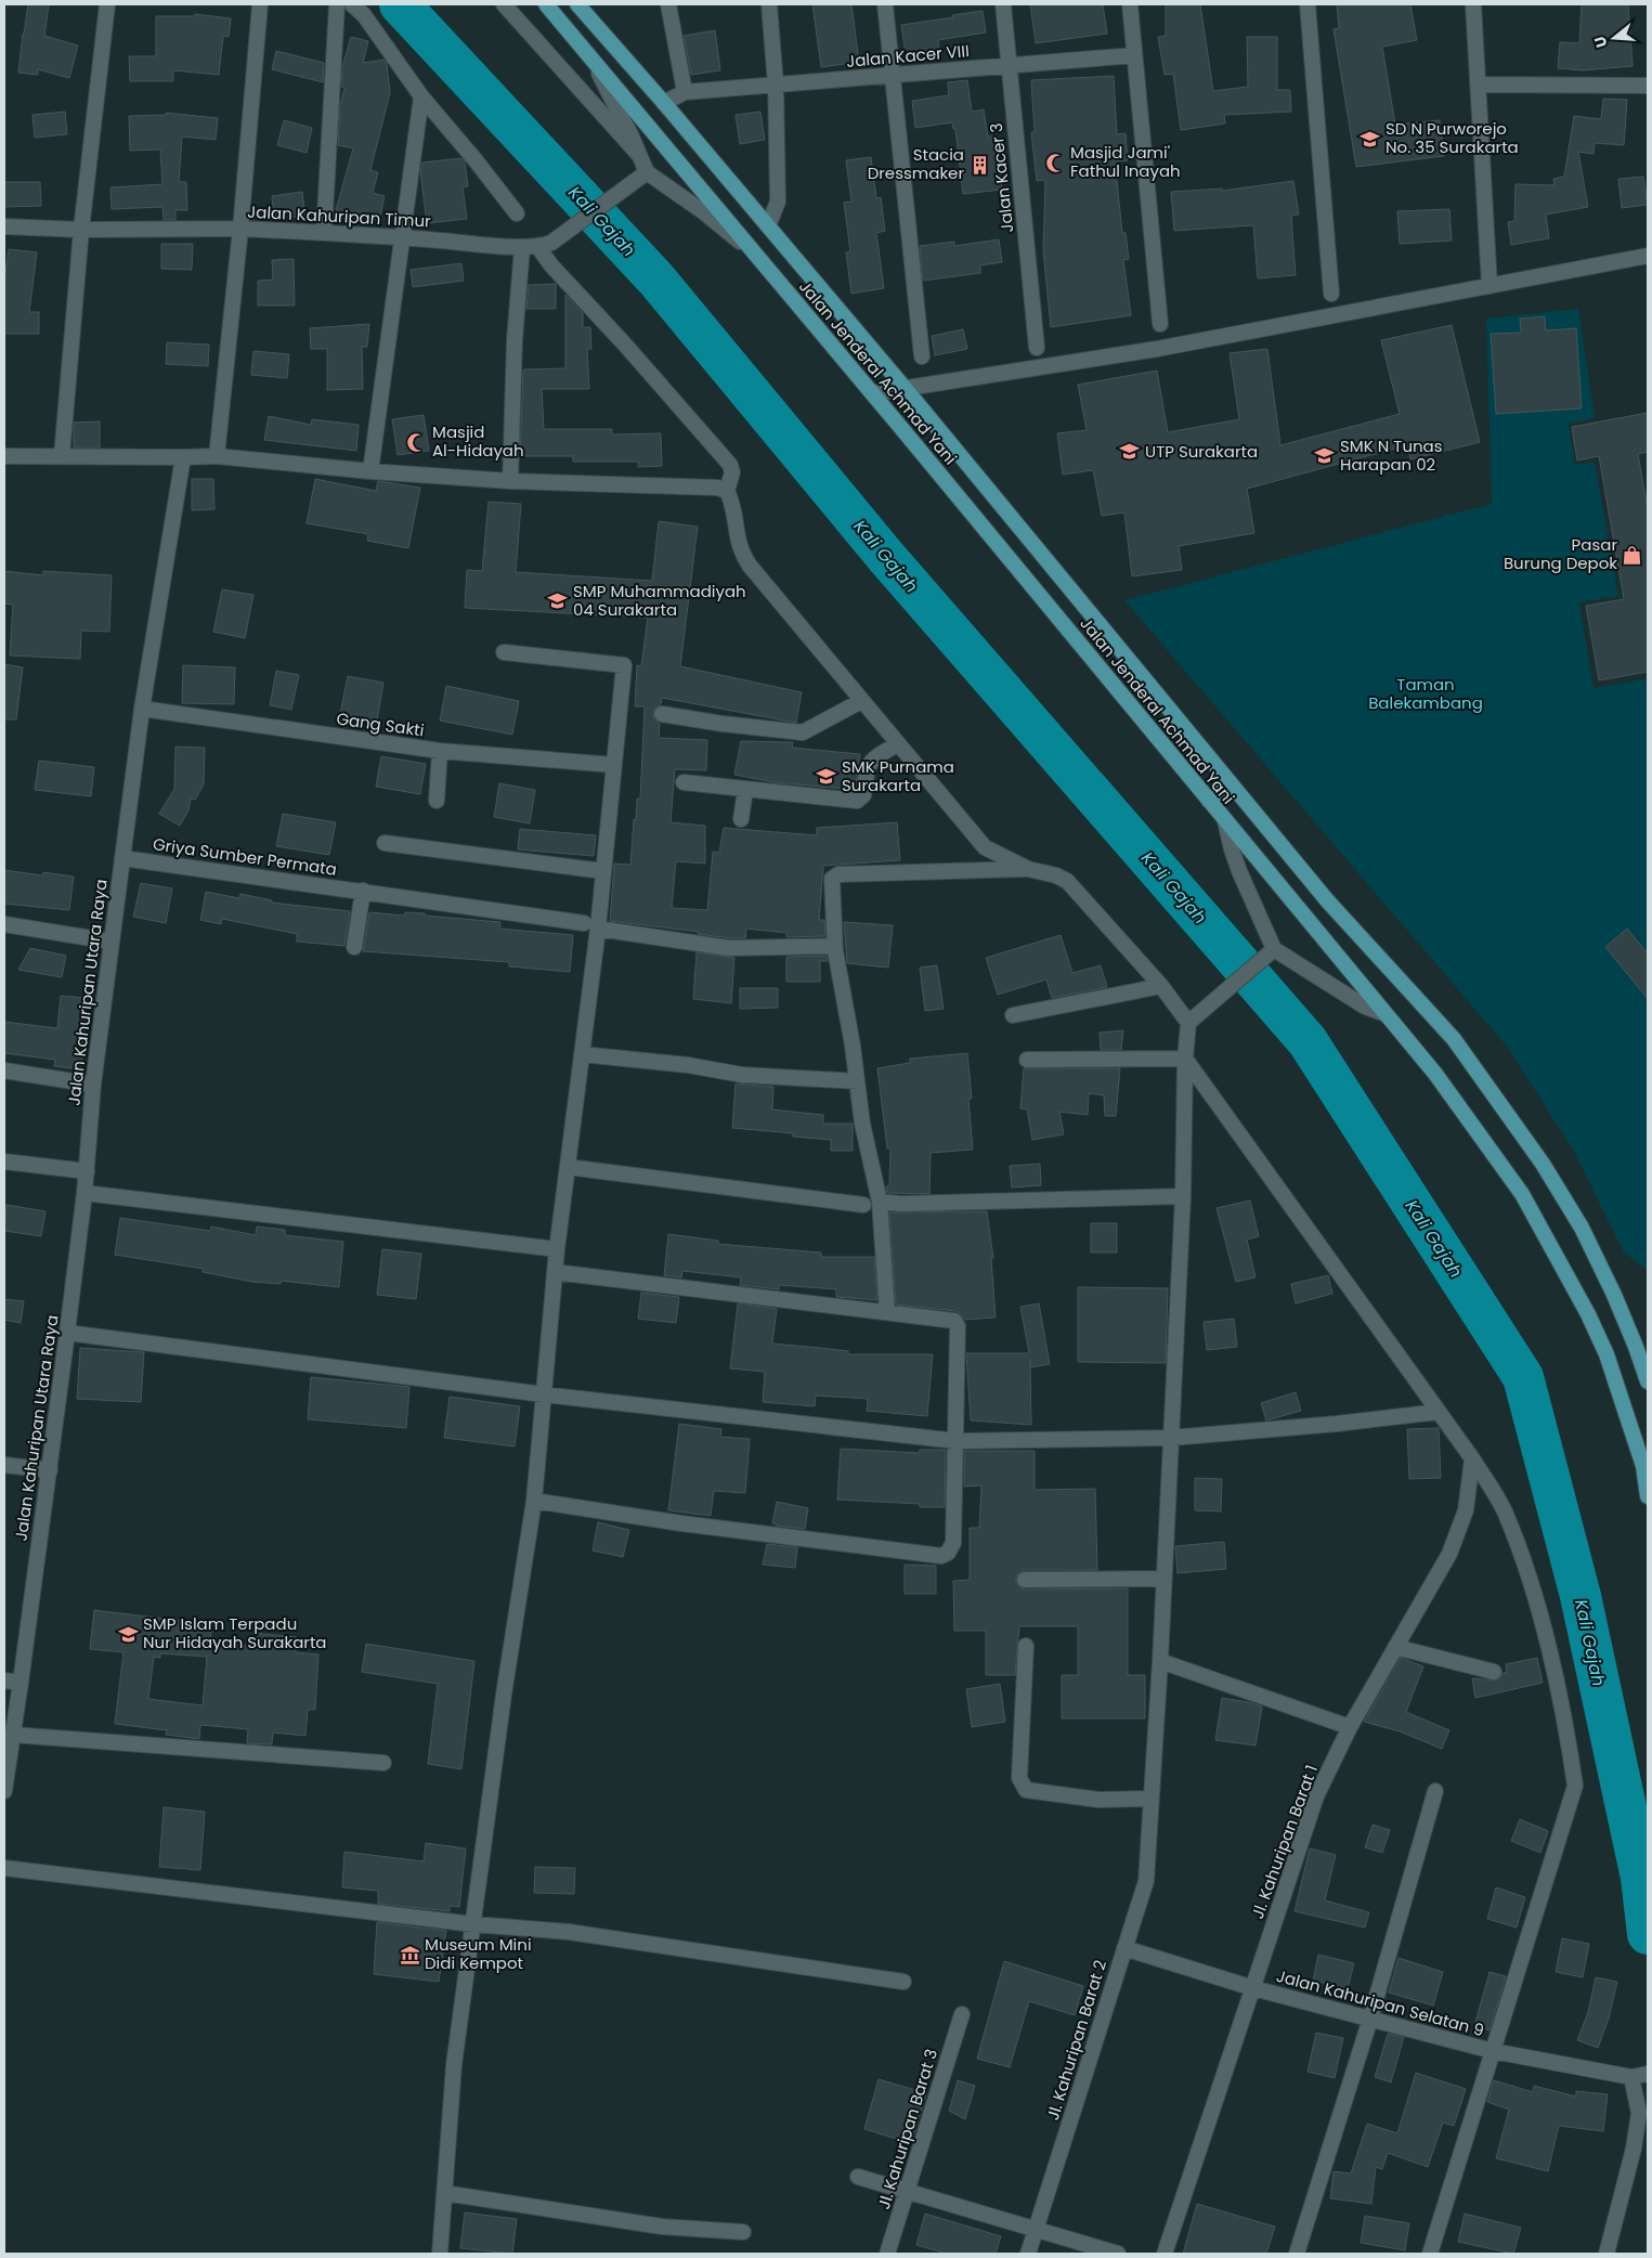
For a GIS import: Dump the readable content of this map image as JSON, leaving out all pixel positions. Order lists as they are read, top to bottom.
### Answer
{
  "streets": {
    "main road": ["Jalan Jenderal Achmad Yani"],
    "street": [
      "Jalan Kacer VIII",
      "Jalan Kacer 3",
      "Jalan Kahuripan Timur",
      "Gang Sakti",
      "Griya Sumber Permata",
      "Jalan Kahuripan Utara Raya",
      "Jl. Kahuripan Barat 1",
      "Jalan Kahuripan Selatan 9",
      "Jl. Kahuripan Barat 2",
      "Jl. Kahuripan Barat 3"
    ]
  },
  "crossings": [
    ["Jalan Kacer VIII", "Jalan Kacer 3"],
    ["Gang Sakti", "Jalan Kahuripan Utara Raya"],
    ["Griya Sumber Permata", "Jalan Kahuripan Utara Raya"],
    ["Jl. Kahuripan Barat 1", "Jalan Kahuripan Selatan 9"],
    ["Jalan Kahuripan Selatan 9", "Jl. Kahuripan Barat 2"]
  ],
  "water": ["Kali Gajah"],
  "parks": ["Taman Balekambang"],
  "places": {
    "school or university": [
      "SD N Purworejo No. 35 Surakarta",
      "UTP Surakarta",
      "SMK N Tunas Harapan 02",
      "SMP Muhammadiyah 04 Surakarta",
      "SMK Purnama Surakarta",
      "SMP Islam Terpadu Nur Hidayah Surakarta"
    ],
    "mosque": ["Masjid Jami' Fathul Inayah", "Masjid Al-Hidayah"],
    "building": ["Stacia Dressmaker"],
    "shop": ["Pasar Burung Depok"],
    "museum": ["Museum Mini Didi Kempot"]
  },
  "north": "left"
}
